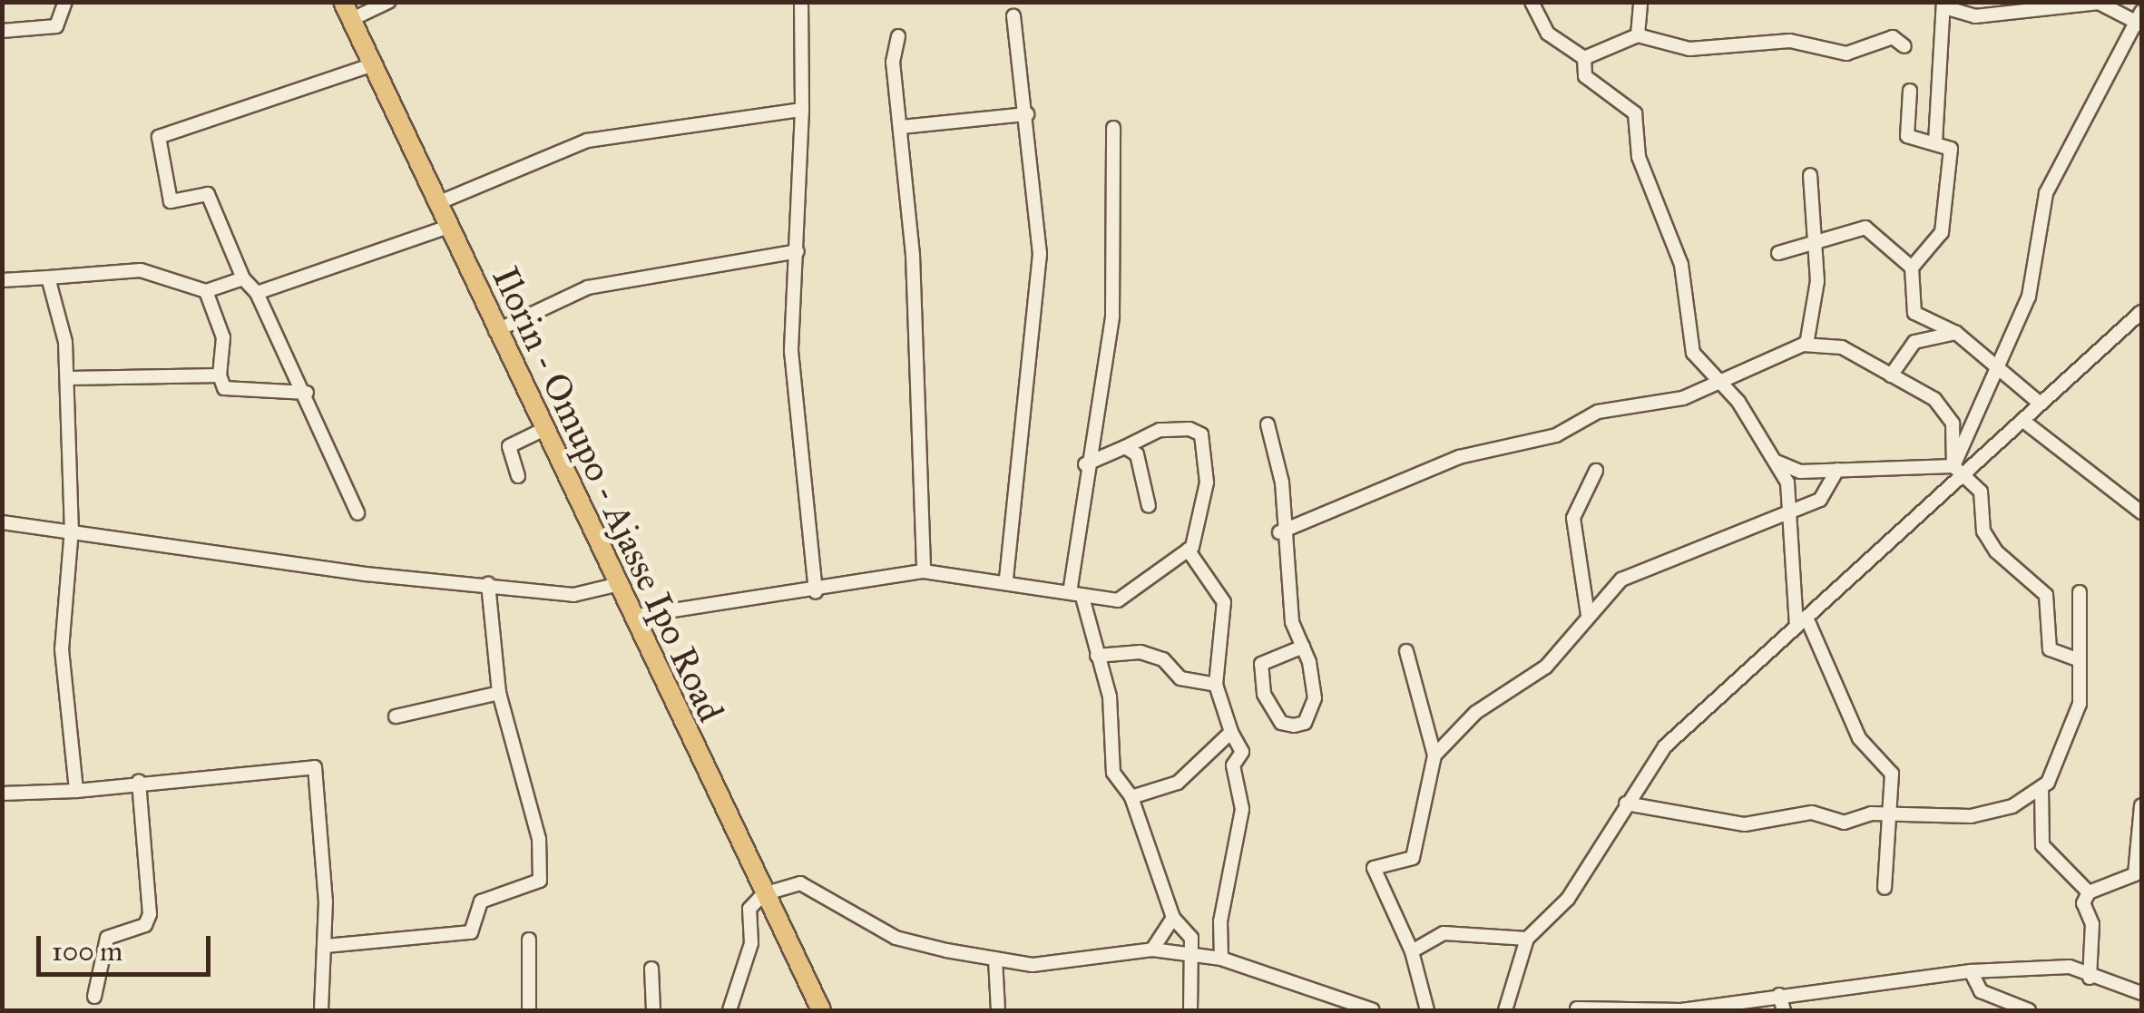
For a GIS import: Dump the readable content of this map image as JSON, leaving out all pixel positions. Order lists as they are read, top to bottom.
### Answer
{
  "streets": {
    "highway": ["Ilorin - Omupo - Ajasse Ipo Road"]
  },
  "scale_bar": "100 m"
}
